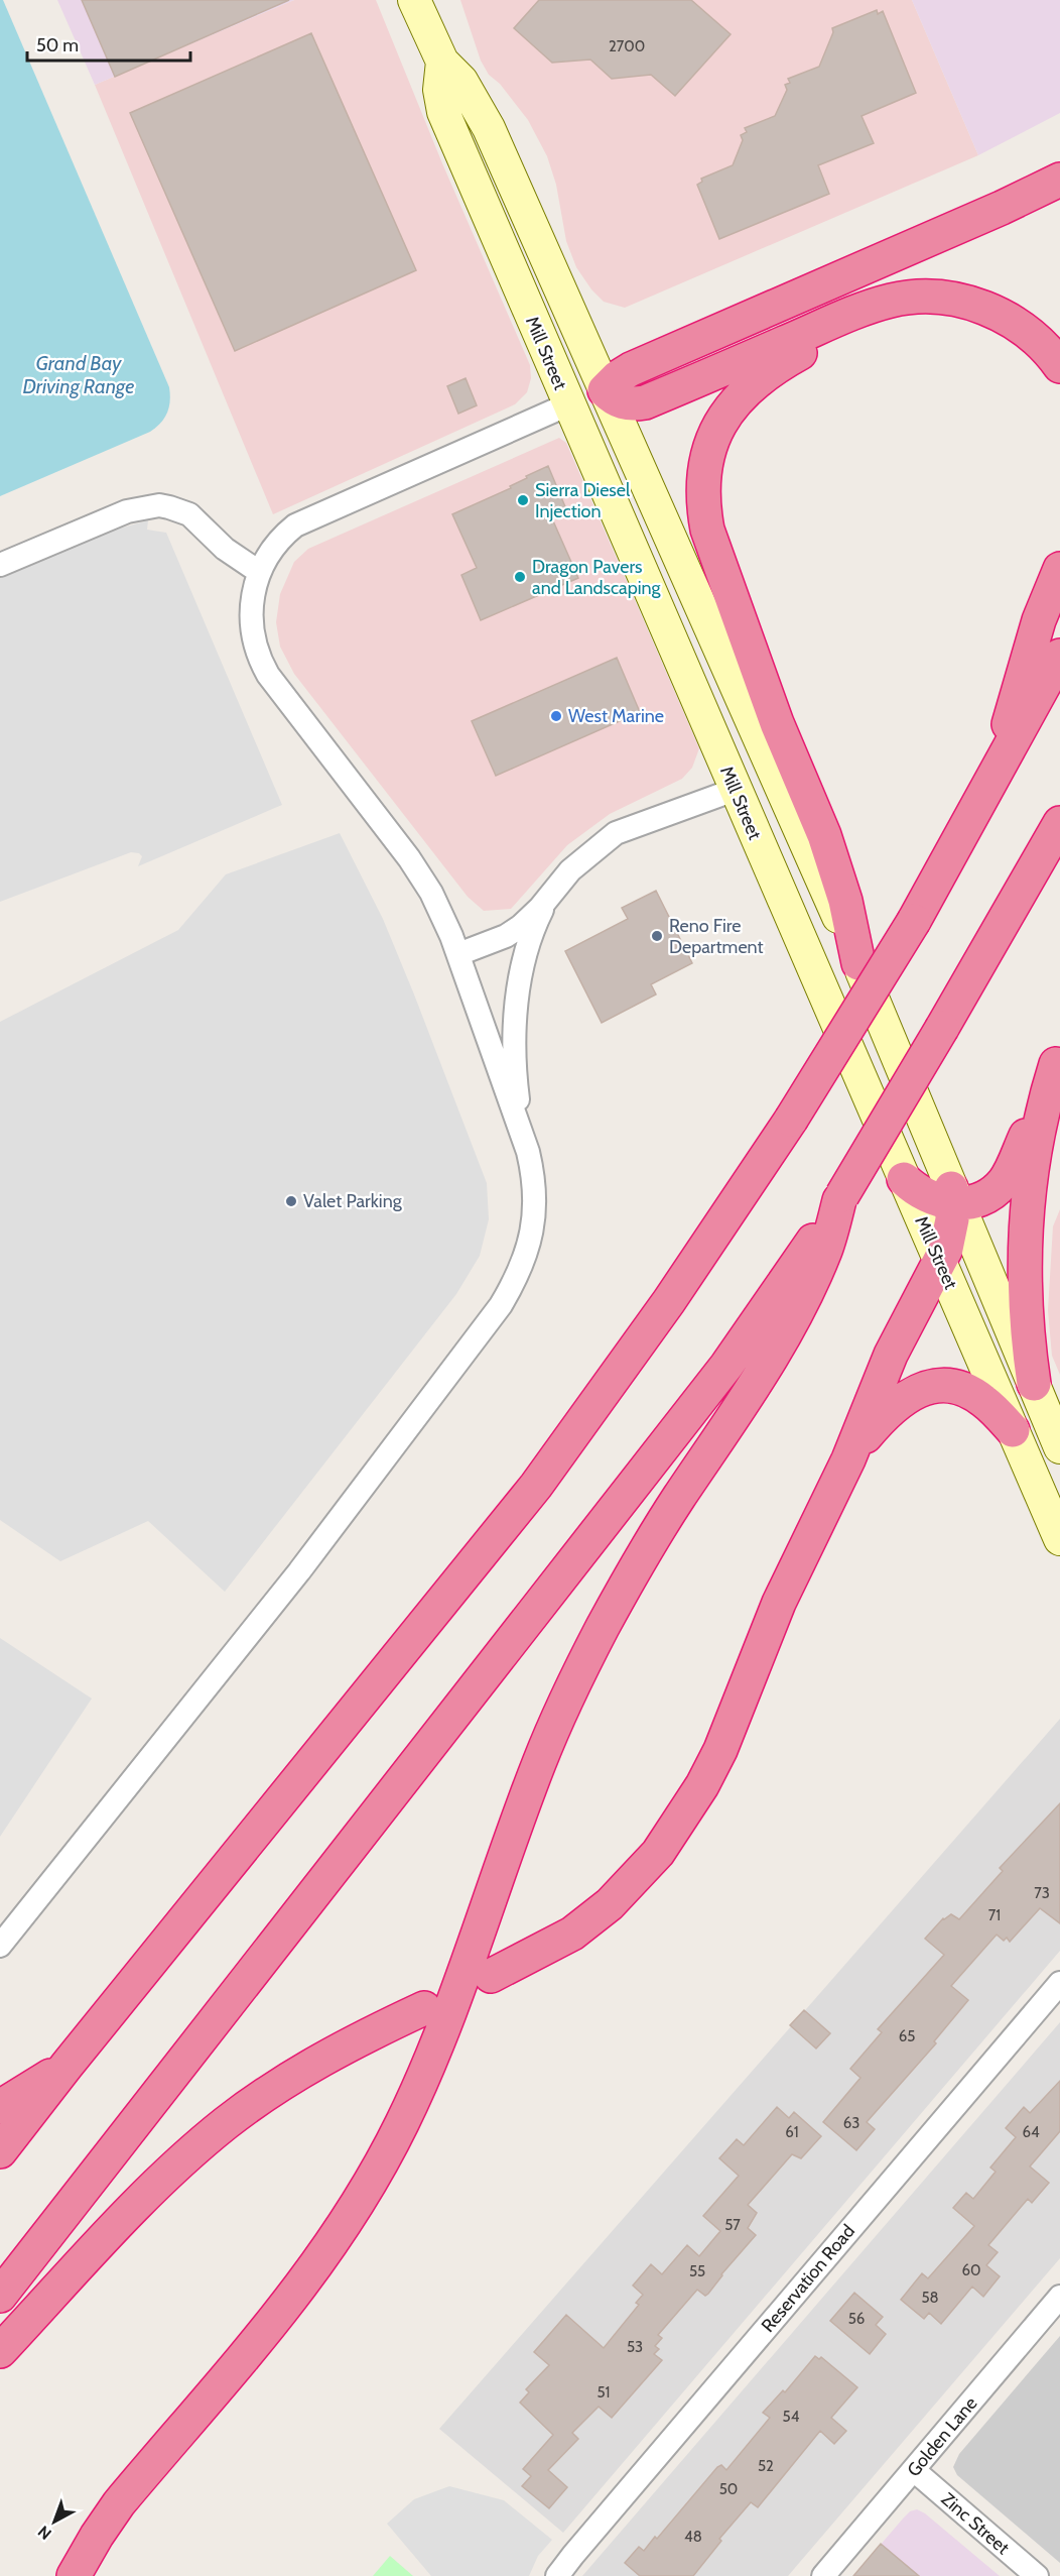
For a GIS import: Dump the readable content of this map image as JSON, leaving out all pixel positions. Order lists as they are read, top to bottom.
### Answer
{
  "streets": {
    "main road": ["Mill Street"],
    "street": ["Reservation Road", "Golden Lane", "Zinc Street"]
  },
  "crossings": [
    ["Golden Lane", "Zinc Street"]
  ],
  "water": ["Grand Bay Driving Range"],
  "places": [
    "Sierra Diesel Injection",
    "Dragon Pavers and Landscaping",
    "West Marine",
    "Reno Fire Department",
    "Valet Parking"
  ],
  "house_numbers": [
    "2700",
    "73",
    "71",
    "65",
    "63",
    "61",
    "64",
    "57",
    "60",
    "55",
    "58",
    "56",
    "53",
    "51",
    "54",
    "52",
    "50",
    "48"
  ],
  "scale_bar": "50 m",
  "north": "bottom left"
}
